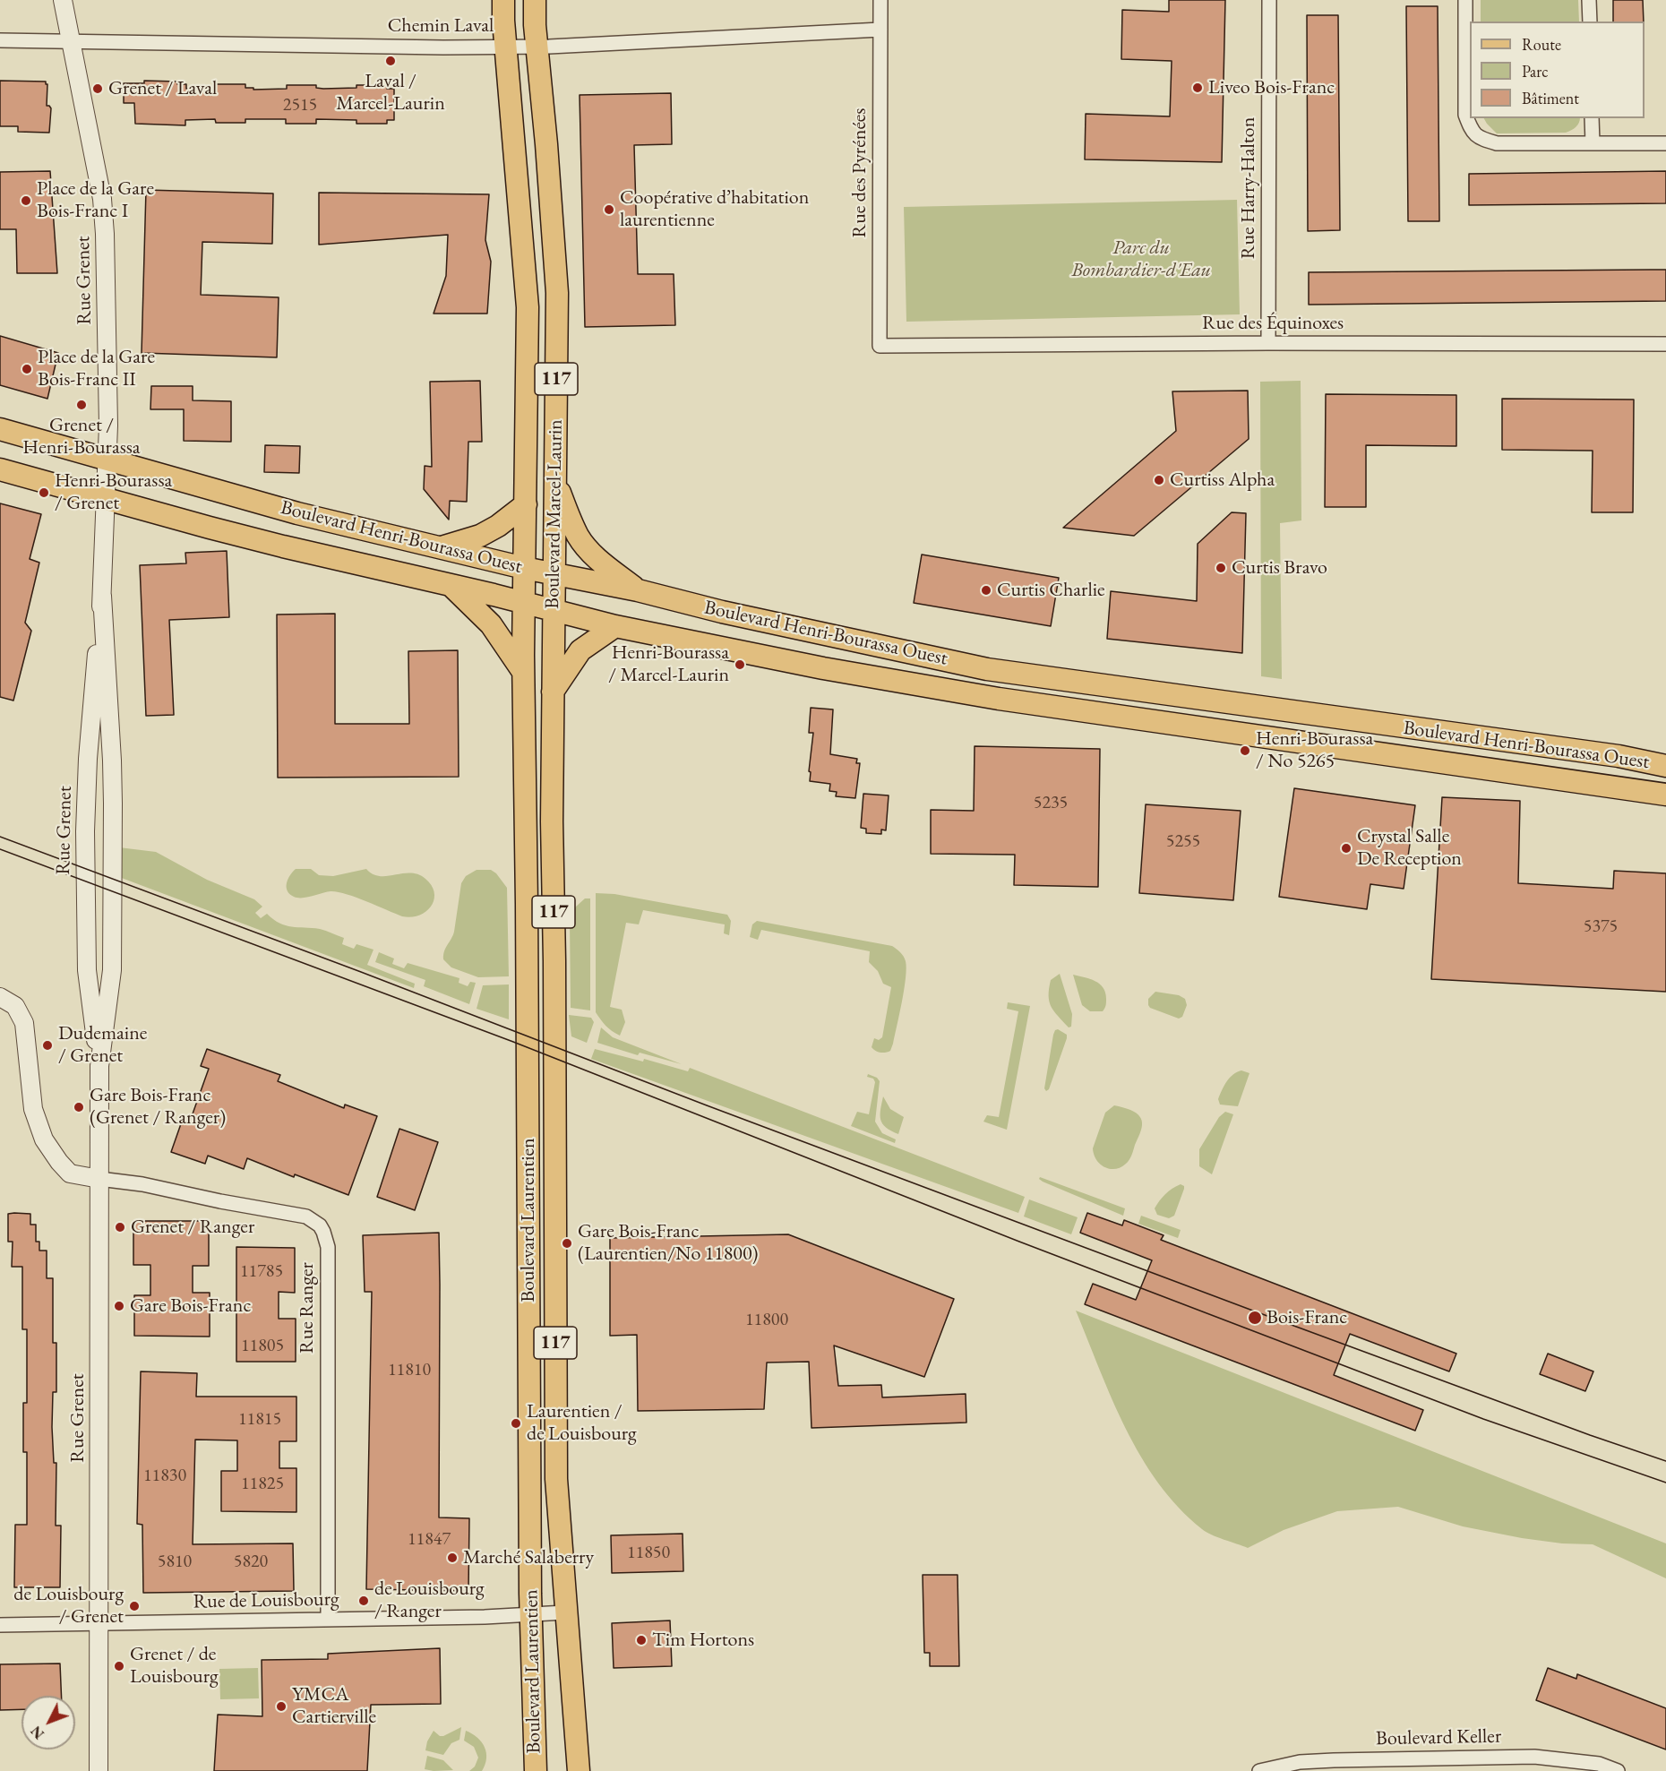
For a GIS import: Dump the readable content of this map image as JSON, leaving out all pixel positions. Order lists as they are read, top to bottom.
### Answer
{
  "streets": {
    "main road": [
      "117",
      "Boulevard Marcel-Laurin",
      "Boulevard Henri-Bourassa Ouest",
      "Boulevard Laurentien"
    ],
    "street": [
      "Chemin Laval",
      "Rue des Pyrénées",
      "Rue Harry-Halton",
      "Rue Grenet",
      "Rue des Équinoxes",
      "Rue Ranger",
      "Rue de Louisbourg",
      "Boulevard Keller"
    ]
  },
  "crossings": [
    ["Chemin Laval", "Rue des Pyrénées"],
    ["Chemin Laval", "Rue Grenet"],
    ["Chemin Laval", "Boulevard Marcel-Laurin"],
    ["Rue des Pyrénées", "Rue des Équinoxes"],
    ["Rue Harry-Halton", "Rue des Équinoxes"],
    ["Rue Grenet", "Boulevard Henri-Bourassa Ouest"],
    ["Rue Grenet", "Rue Ranger"],
    ["Rue Grenet", "Rue de Louisbourg"],
    ["Boulevard Marcel-Laurin", "Boulevard Henri-Bourassa Ouest"],
    ["Boulevard Marcel-Laurin", "Boulevard Laurentien"],
    ["Boulevard Laurentien", "Rue de Louisbourg"],
    ["Rue Ranger", "Rue de Louisbourg"]
  ],
  "parks": ["Parc du Bombardier-d'Eau"],
  "places": [
    "Laval / Marcel-Laurin",
    "Liveo Bois-Franc",
    "Grenet / Laval",
    "Place de la Gare Bois-Franc I",
    "Coopérative d’habitation laurentienne",
    "Place de la Gare Bois-Franc II",
    "Grenet / Henri-Bourassa",
    "Curtiss Alpha",
    "Henri-Bourassa / Grenet",
    "Curtis Bravo",
    "Curtis Charlie",
    "Henri-Bourassa / Marcel-Laurin",
    "Henri-Bourassa / No 5265",
    "Crystal Salle De Reception",
    "Dudemaine / Grenet",
    "Gare Bois-Franc (Grenet / Ranger)",
    "Grenet / Ranger",
    "Gare Bois-Franc (Laurentien/No 11800)",
    "Gare Bois-Franc",
    "Bois-Franc",
    "Laurentien / de Louisbourg",
    "Marché Salaberry",
    "de Louisbourg / Ranger",
    "de Louisbourg / Grenet",
    "Tim Hortons",
    "Grenet / de Louisbourg",
    "YMCA Cartierville"
  ],
  "house_numbers": [
    "2515",
    "5235",
    "5255",
    "5375",
    "11785",
    "11800",
    "11805",
    "11810",
    "11815",
    "11830",
    "11825",
    "11847",
    "11850",
    "5810",
    "5820"
  ],
  "legend": ["Route", "Parc", "Bâtiment"],
  "north": "bottom left"
}
